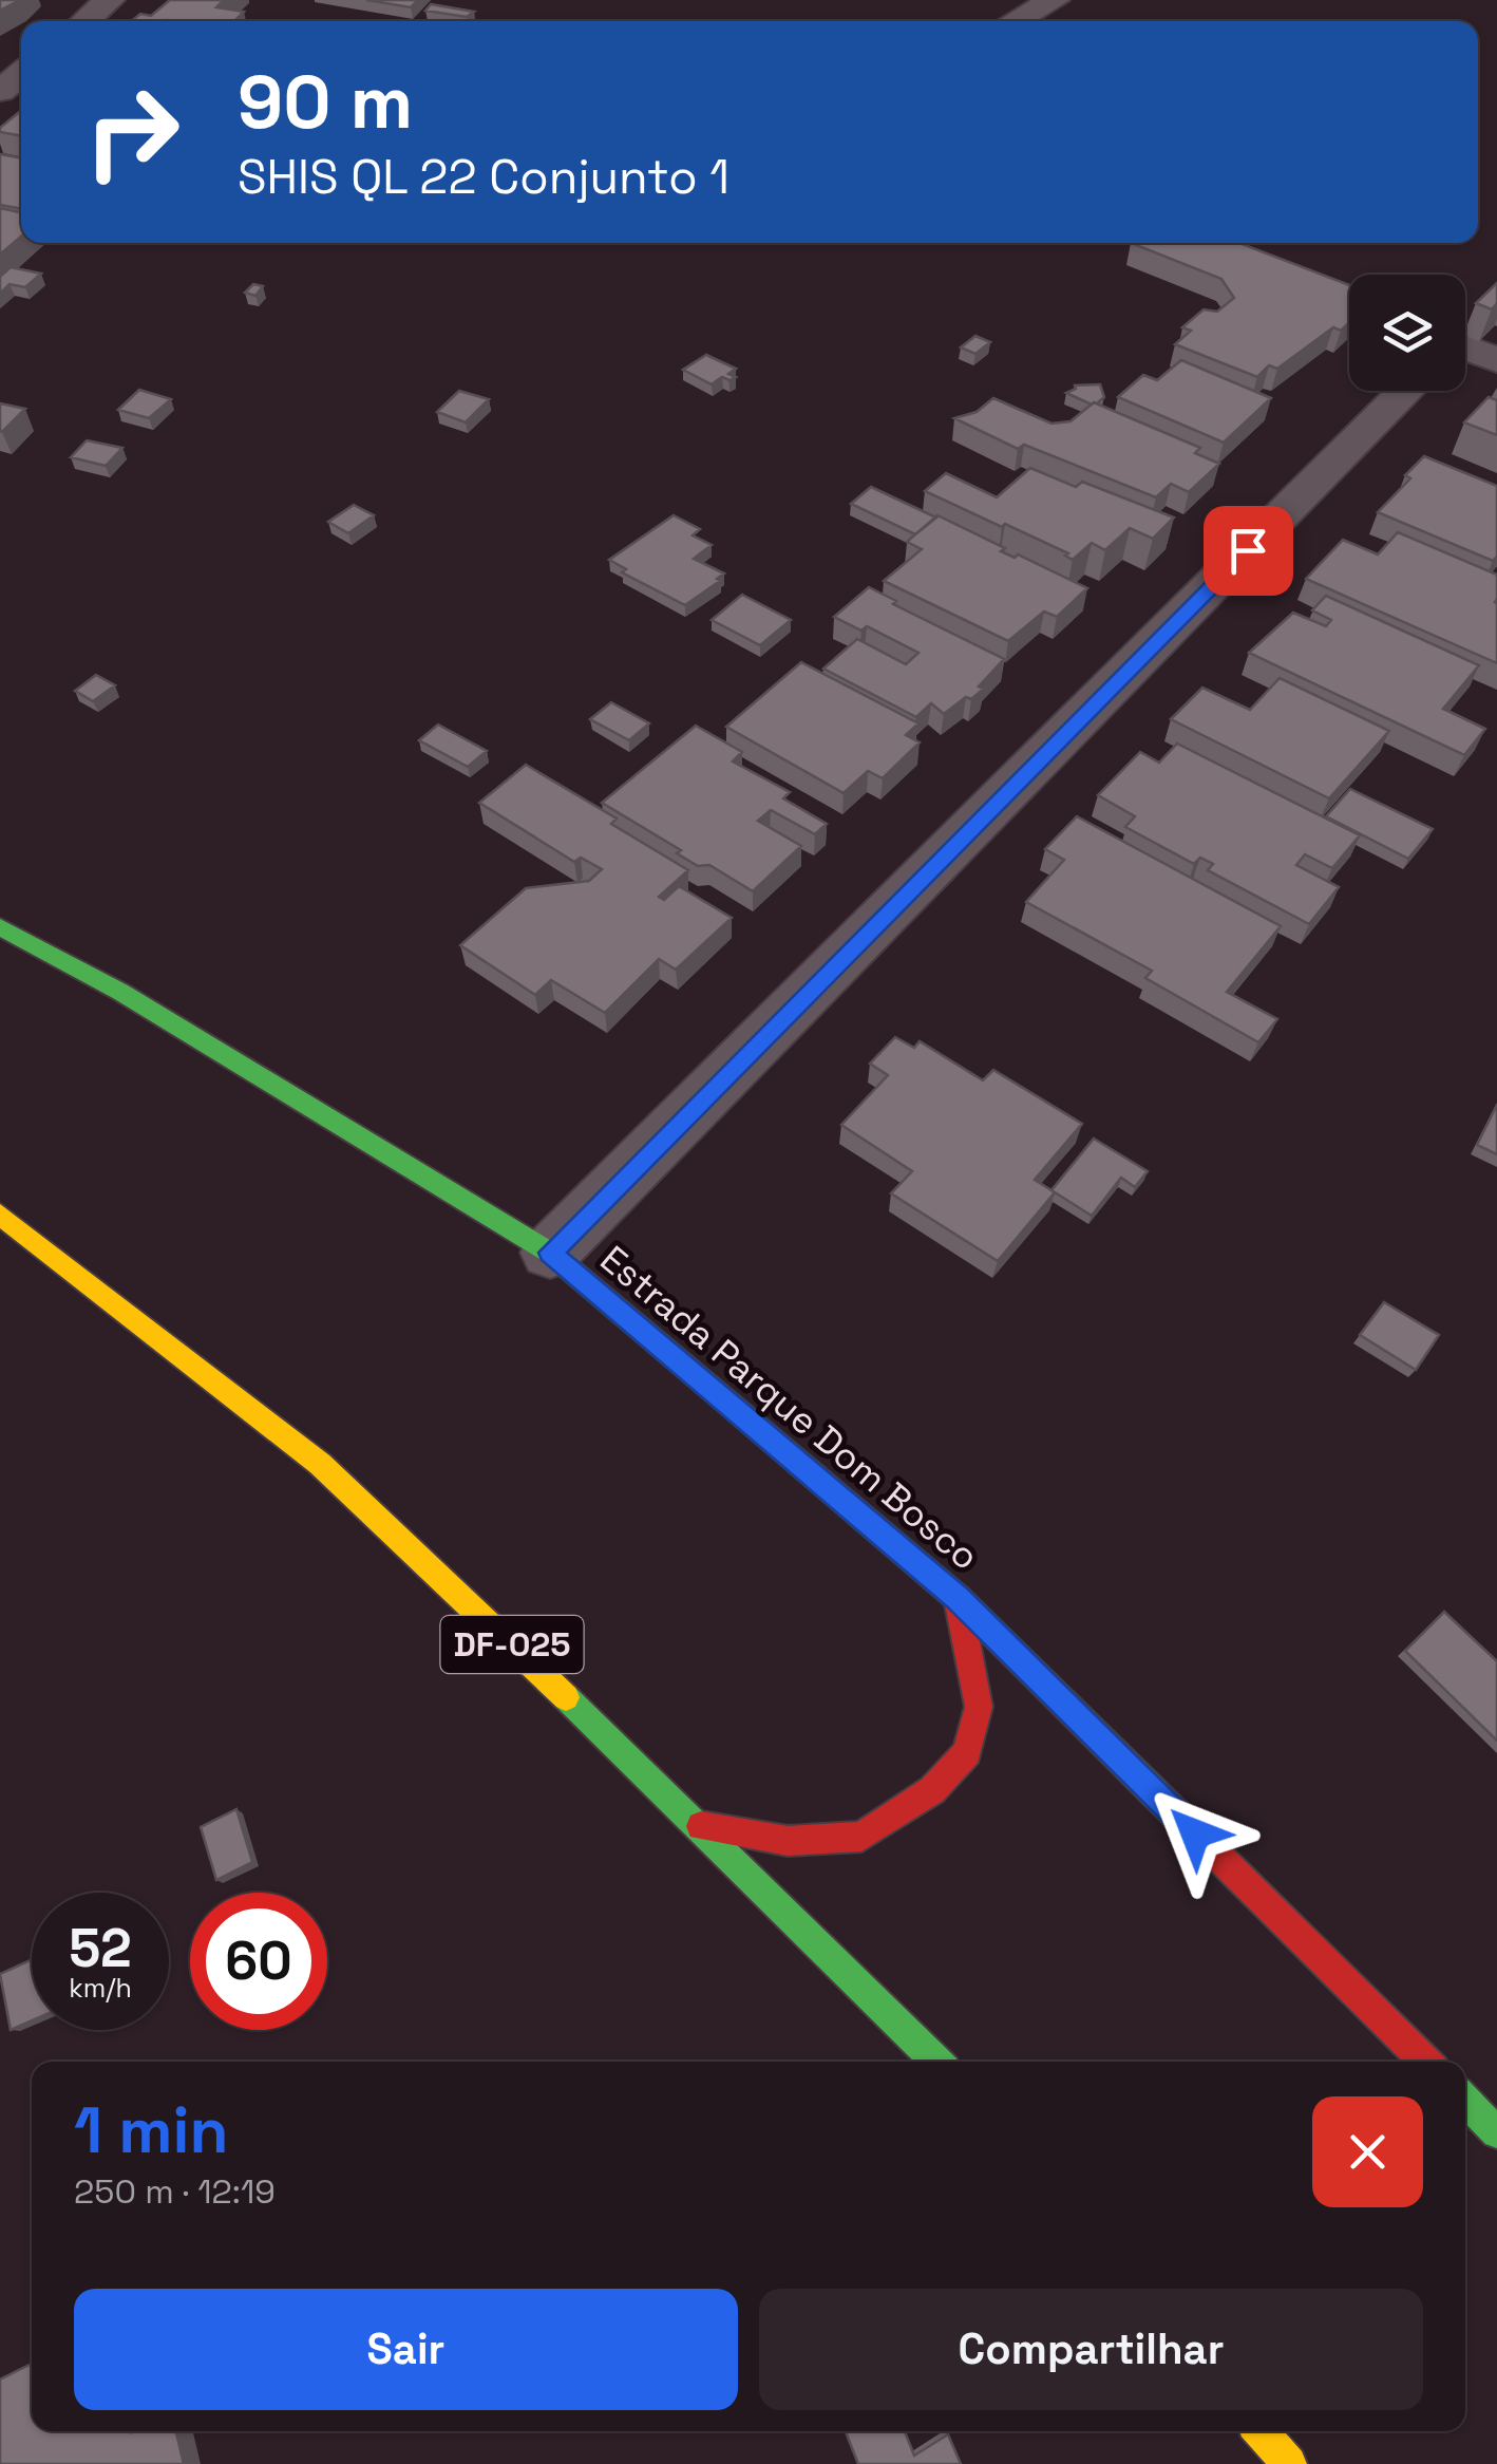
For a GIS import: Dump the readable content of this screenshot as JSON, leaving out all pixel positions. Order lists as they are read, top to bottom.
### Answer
{
  "streets": {
    "main road": ["Estrada Parque Dom Bosco", "DF-025"]
  },
  "page": {
    "turn": ["90 m", "SHIS QL 22 Conjunto 1"],
    "speed": "52 km/h",
    "limit": "60",
    "heading": ["1 min", "250 m · 12:19"],
    "buttons": ["Sair", "Compartilhar"]
  }
}
